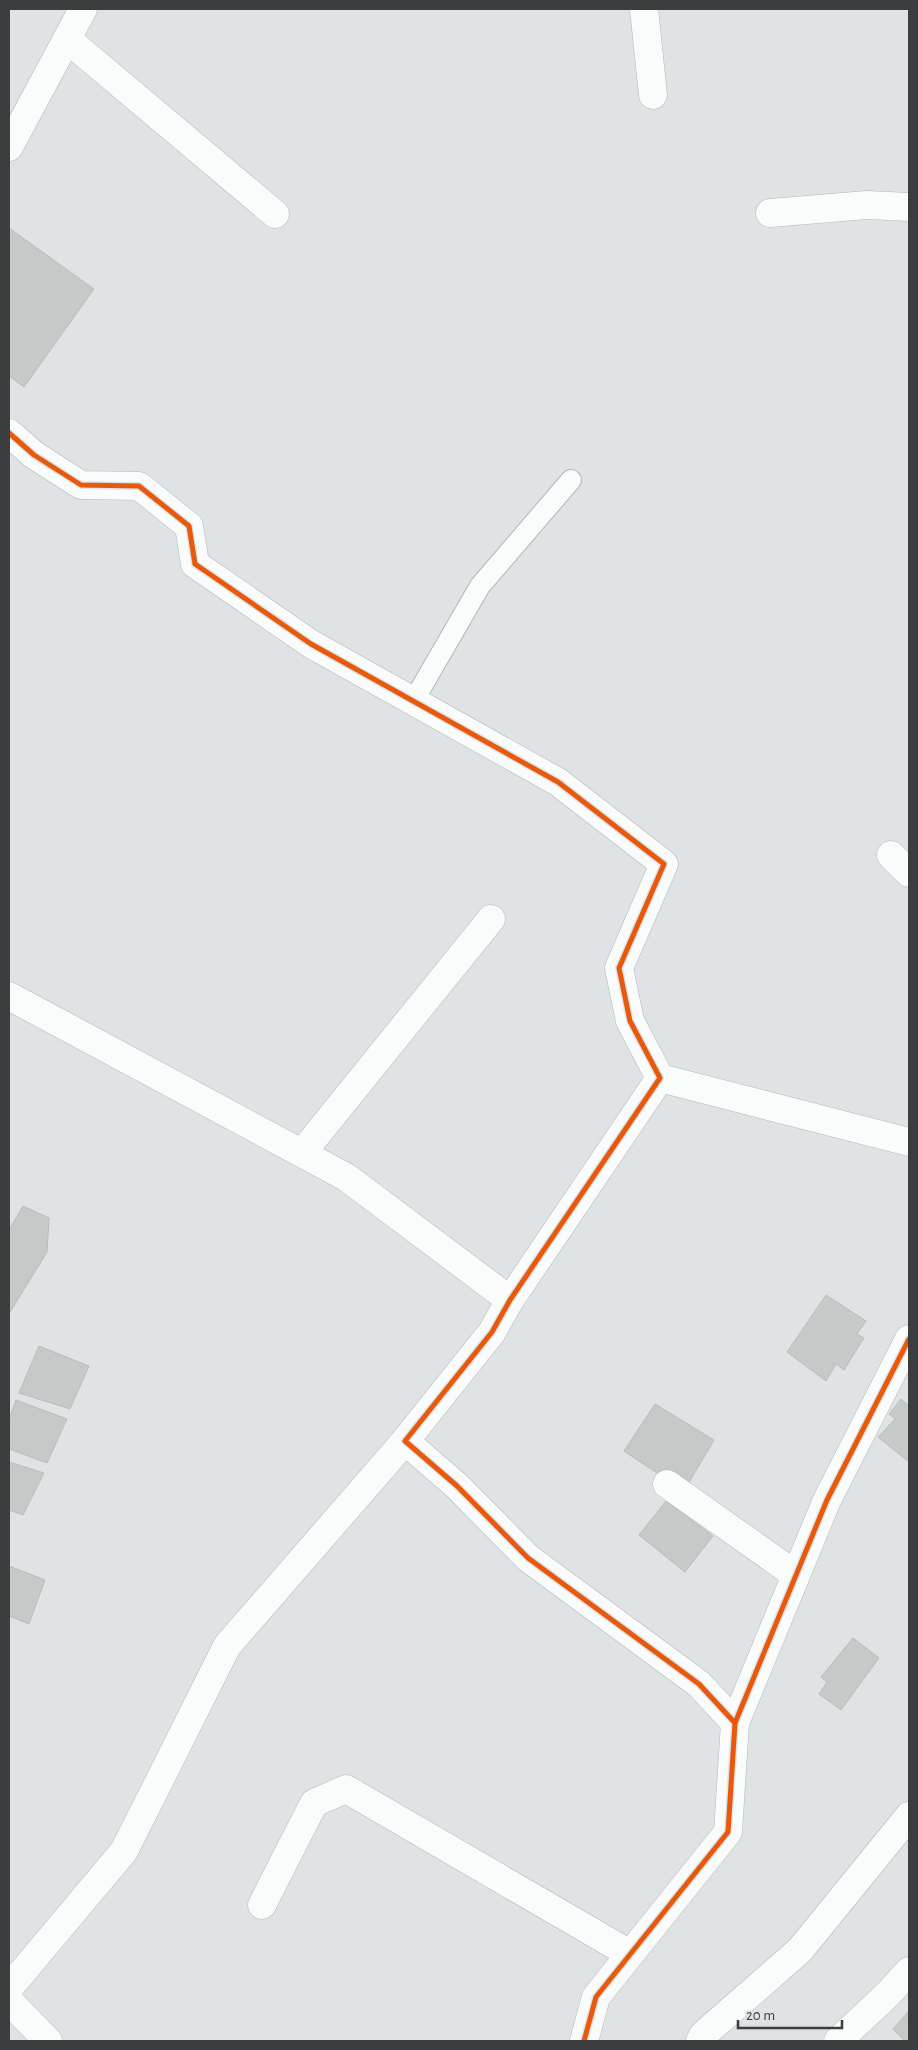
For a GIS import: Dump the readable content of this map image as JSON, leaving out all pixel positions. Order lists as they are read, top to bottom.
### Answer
{
  "scale_bar": "20 m"
}
